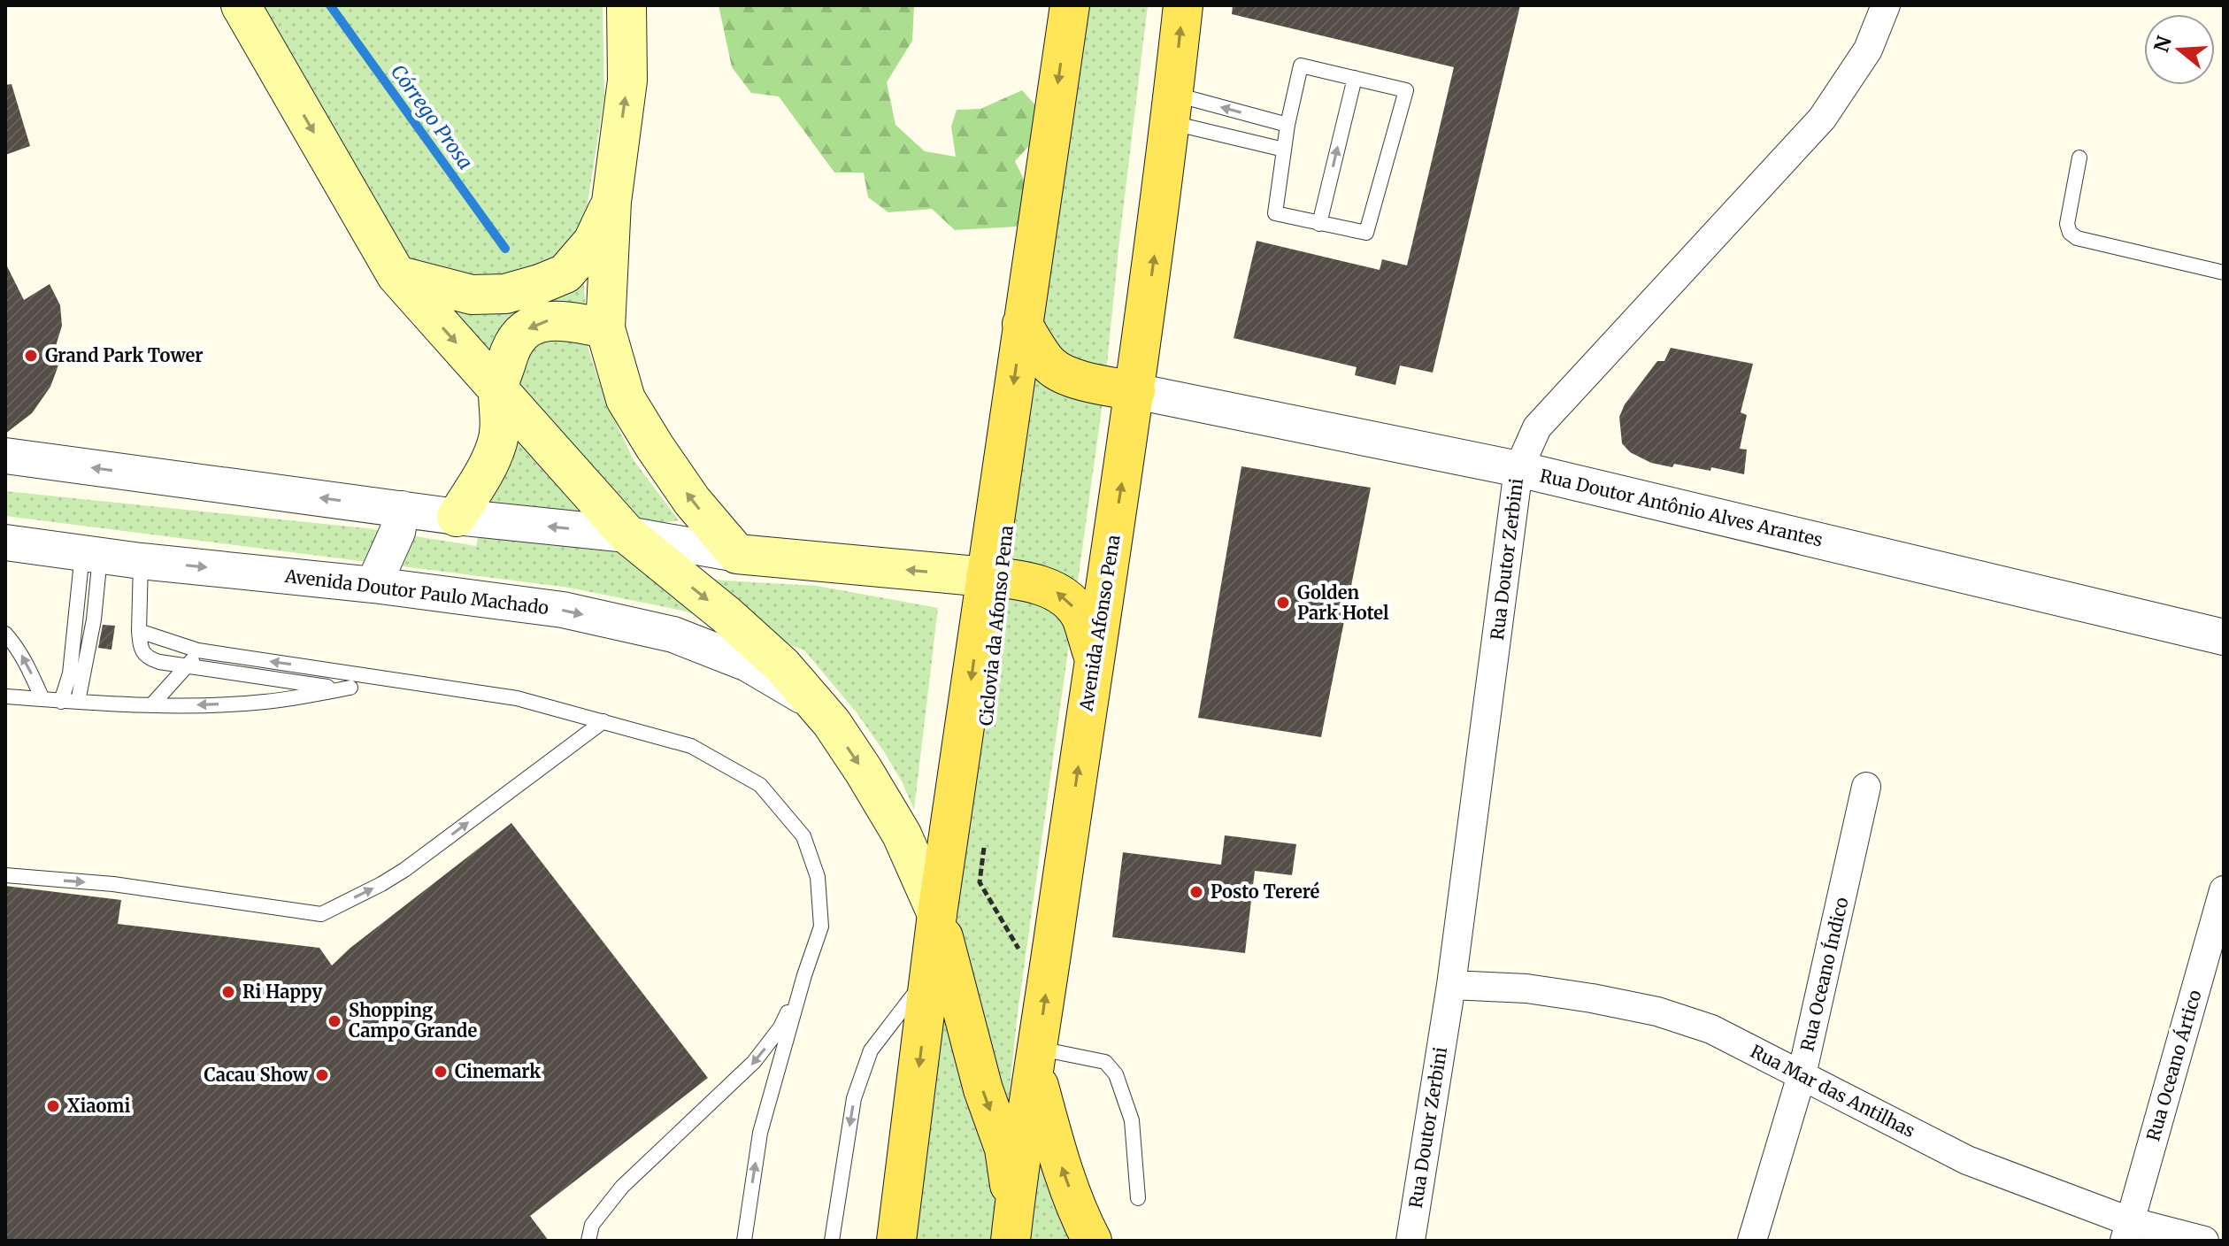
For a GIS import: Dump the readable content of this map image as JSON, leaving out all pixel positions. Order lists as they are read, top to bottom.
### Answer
{
  "streets": {
    "main road": ["Avenida Afonso Pena"],
    "street": [
      "Rua Doutor Antônio Alves Arantes",
      "Rua Doutor Zerbini",
      "Avenida Doutor Paulo Machado",
      "Rua Oceano Índico",
      "Rua Oceano Ártico",
      "Rua Mar das Antilhas"
    ]
  },
  "crossings": [
    ["Rua Doutor Antônio Alves Arantes", "Rua Doutor Zerbini"],
    ["Rua Doutor Antônio Alves Arantes", "Avenida Afonso Pena"],
    ["Rua Doutor Zerbini", "Rua Mar das Antilhas"],
    ["Rua Oceano Índico", "Rua Mar das Antilhas"],
    ["Rua Oceano Ártico", "Rua Mar das Antilhas"]
  ],
  "water": ["Córrego Prosa"],
  "places": [
    "Grand Park Tower",
    "Golden Park Hotel",
    "Posto Tereré",
    "Ri Happy",
    "Shopping Campo Grande",
    "Cinemark",
    "Cacau Show",
    "Xiaomi"
  ],
  "north": "left"
}
